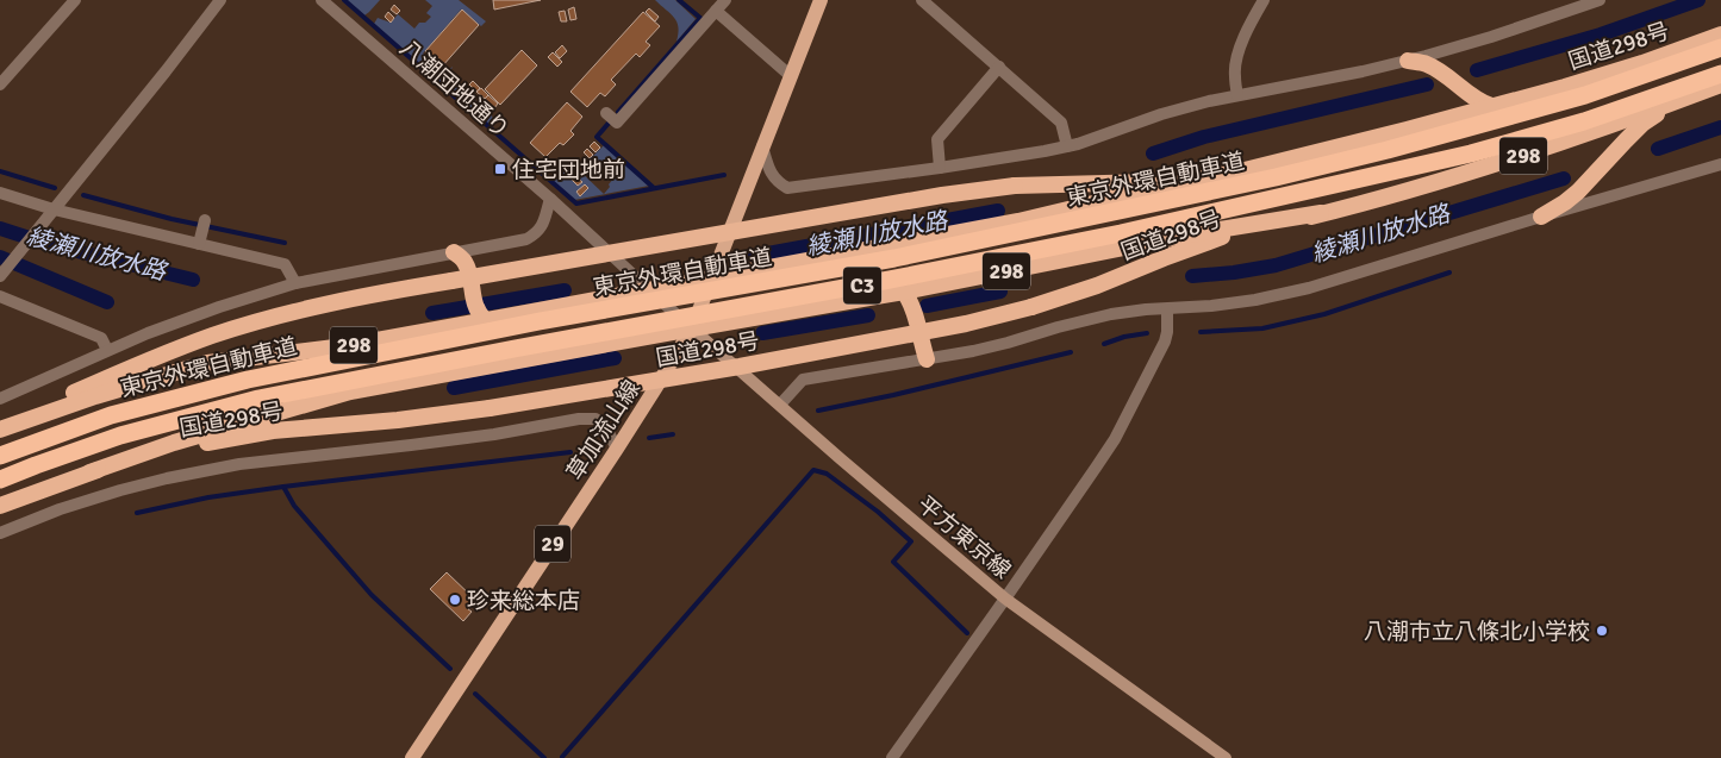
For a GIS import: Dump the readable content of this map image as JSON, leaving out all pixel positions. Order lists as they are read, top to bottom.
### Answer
{
  "streets": {
    "highway": [
      "国道298号",
      "298",
      "東京外環自動車道",
      "C3"
    ],
    "main road": ["草加流山線", "平方東京線", "29"],
    "street": ["八潮団地通り"]
  },
  "crossings": [
    ["国道298号", "八潮団地通り"],
    ["国道298号", "草加流山線"],
    ["国道298号", "平方東京線"],
    ["八潮団地通り", "草加流山線"],
    ["八潮団地通り", "平方東京線"],
    ["草加流山線", "平方東京線"]
  ],
  "water": ["綾瀬川放水路"],
  "places": {
    "transit": ["住宅団地前"],
    "other": ["珍来総本店", "八潮市立八條北小学校"]
  }
}
